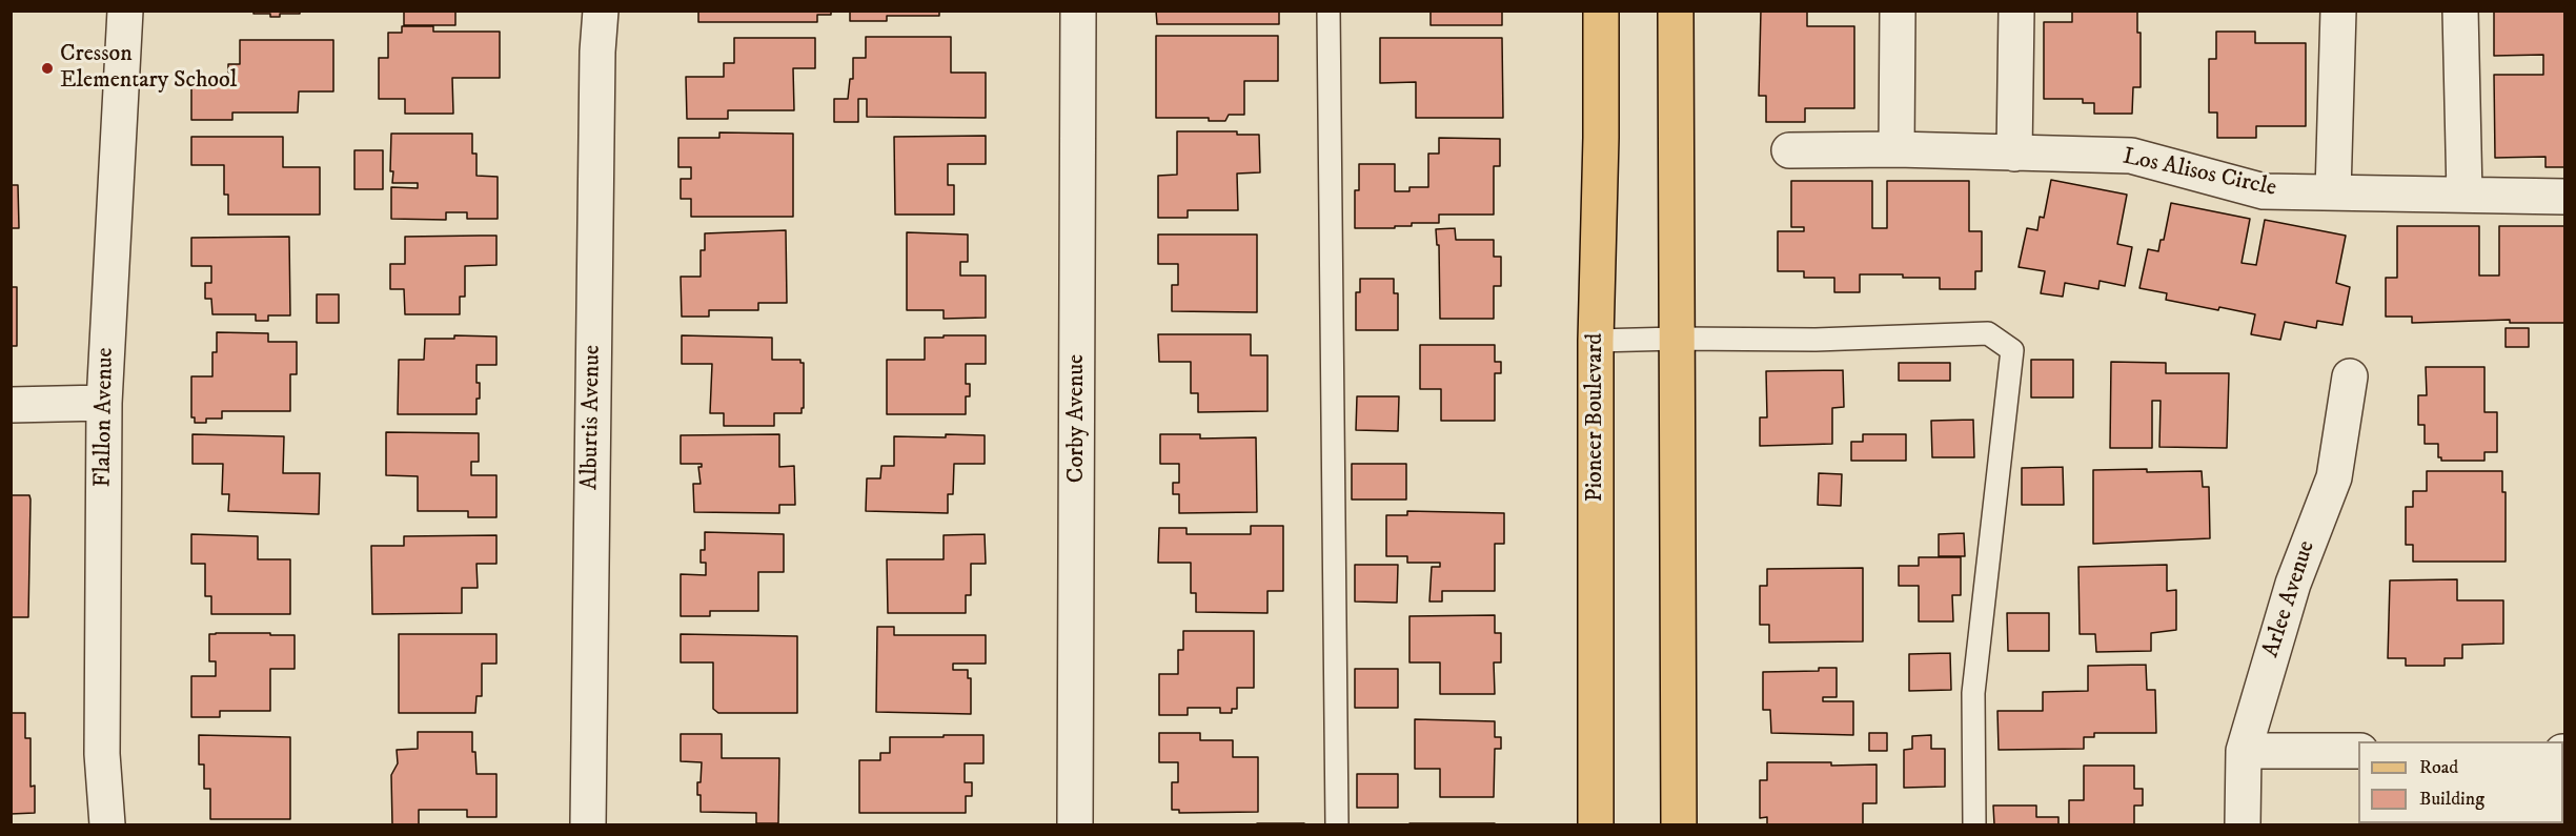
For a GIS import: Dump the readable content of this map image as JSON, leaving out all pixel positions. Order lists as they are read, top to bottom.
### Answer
{
  "streets": {
    "main road": ["Pioneer Boulevard"],
    "street": [
      "Los Alisos Circle",
      "Flallon Avenue",
      "Alburtis Avenue",
      "Corby Avenue",
      "Arlee Avenue"
    ]
  },
  "places": ["Cresson Elementary School"],
  "legend": ["Road", "Building"]
}
